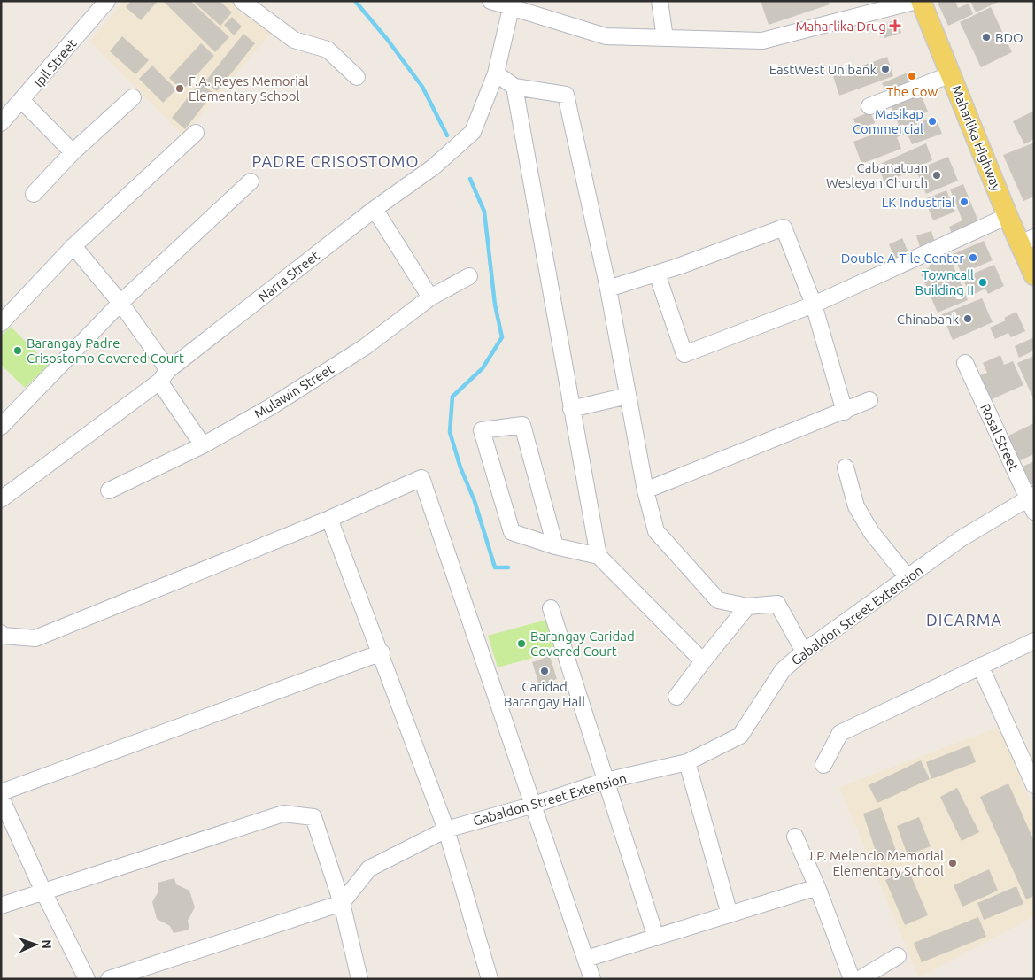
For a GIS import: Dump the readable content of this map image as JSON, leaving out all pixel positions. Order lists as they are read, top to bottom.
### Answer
{
  "streets": {
    "main road": ["Maharlika Highway"],
    "street": [
      "Ipil Street",
      "Narra Street",
      "Mulawin Street",
      "Rosal Street",
      "Gabaldon Street Extension"
    ]
  },
  "crossings": [
    ["Rosal Street", "Gabaldon Street Extension"]
  ],
  "districts": ["PADRE CRISOSTOMO", "DICARMA"],
  "places": {
    "health": ["Maharlika Drug"],
    "other": [
      "BDO",
      "EastWest Unibank",
      "The Cow",
      "F.A. Reyes Memorial Elementary School",
      "Masikap Commercial",
      "Cabanatuan Wesleyan Church",
      "LK Industrial",
      "Double A Tile Center",
      "Towncall Building II",
      "Chinabank",
      "Barangay Padre Crisostomo Covered Court",
      "Barangay Caridad Covered Court",
      "Caridad Barangay Hall",
      "J.P. Melencio Memorial Elementary School"
    ]
  },
  "north": "right"
}
